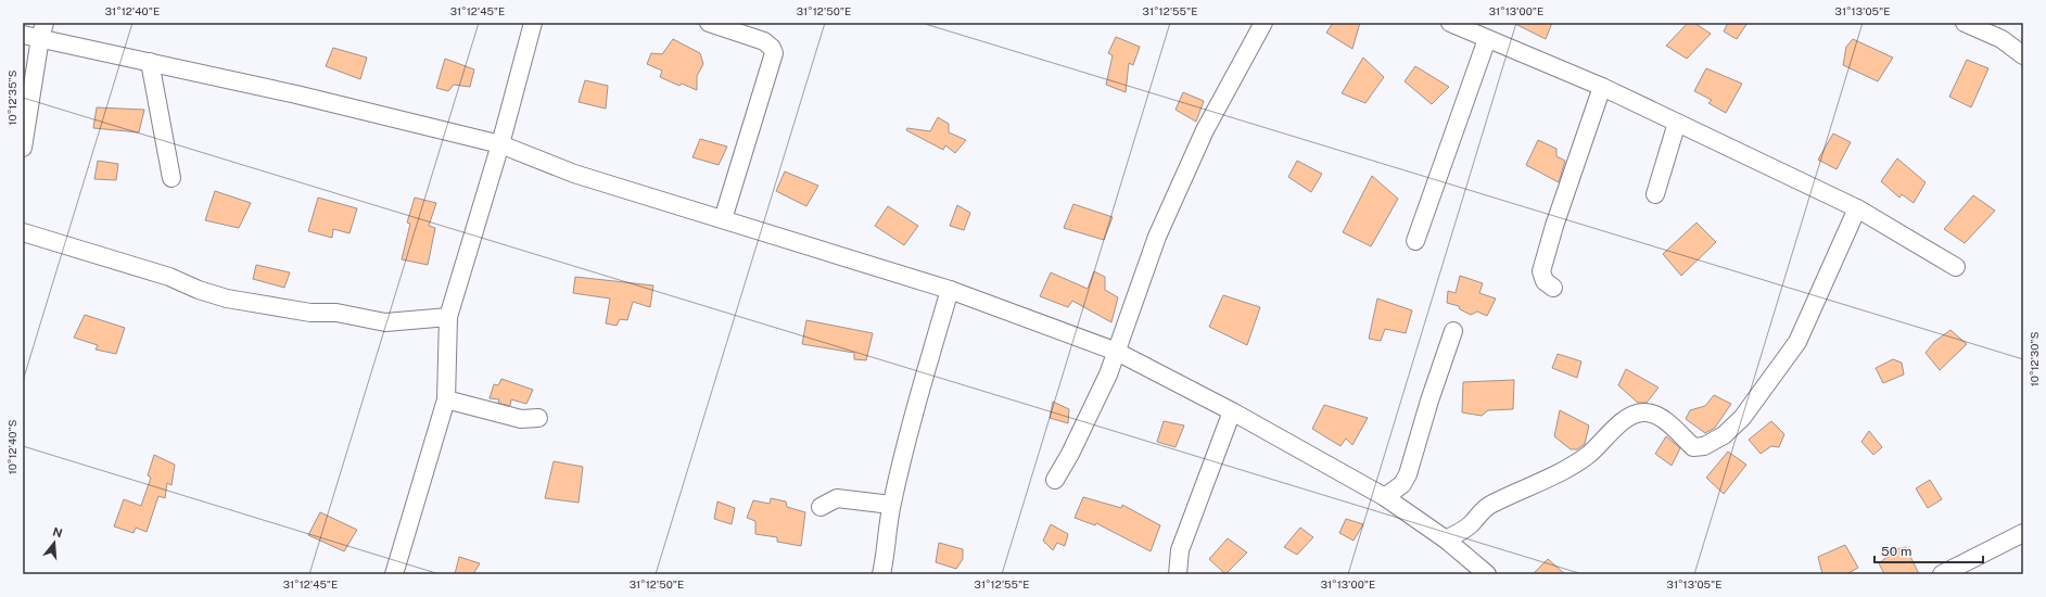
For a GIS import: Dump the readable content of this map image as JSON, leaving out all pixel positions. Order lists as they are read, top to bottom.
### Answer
{
  "scale_bar": "50 m",
  "north": "top",
  "coordinates": [
    "31°12'40\"E",
    "31°12'45\"E",
    "31°12'50\"E",
    "31°12'55\"E",
    "31°13'00\"E",
    "31°13'05\"E",
    "10°12'35\"S",
    "10°12'30\"S",
    "10°12'40\"S"
  ]
}
